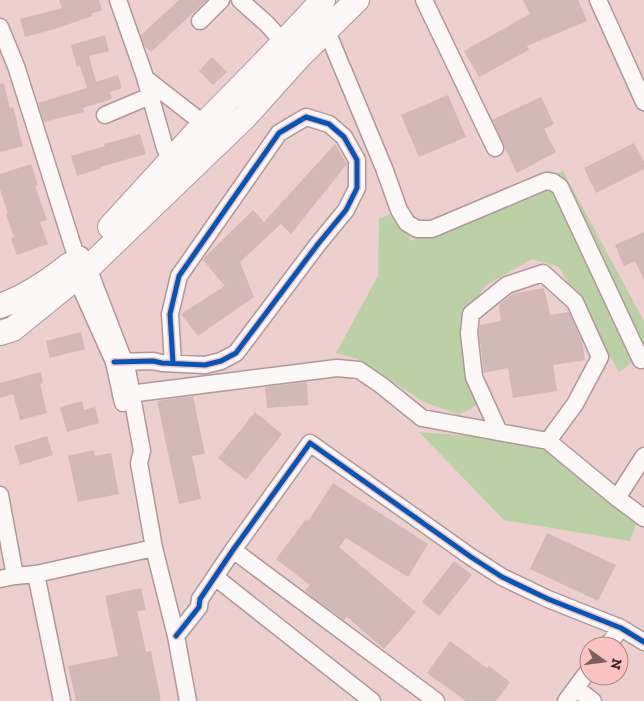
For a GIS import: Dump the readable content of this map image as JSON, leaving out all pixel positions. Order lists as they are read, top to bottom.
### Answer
{
  "north": "right"
}
